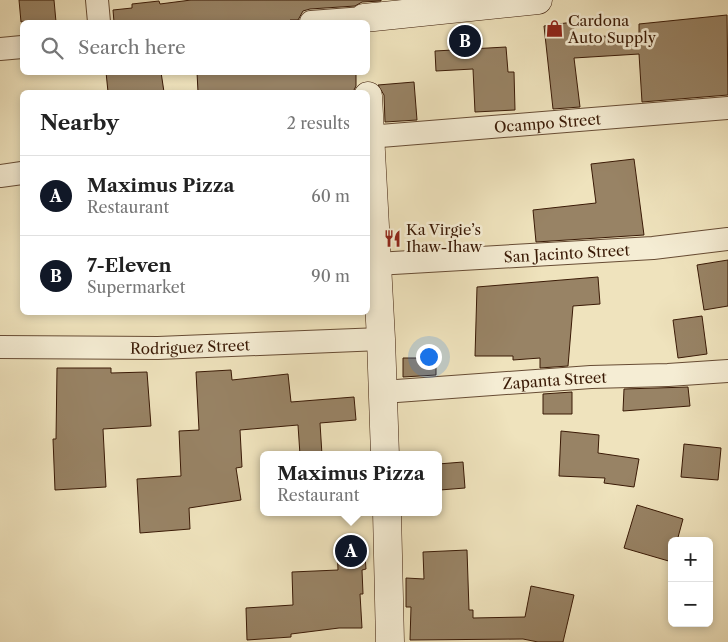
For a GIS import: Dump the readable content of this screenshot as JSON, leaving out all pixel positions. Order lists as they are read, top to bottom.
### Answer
{
  "streets": {
    "street": [
      "Ocampo Street",
      "San Jacinto Street",
      "Rodriguez Street",
      "Zapanta Street"
    ]
  },
  "places": {
    "shop": ["Cardona Auto Supply"],
    "restaurant": ["Ka Virgie’s Ihaw-Ihaw"]
  },
  "page": {
    "search": "Search here",
    "pins": ["B", "A"],
    "heading": ["Nearby", "2 results"],
    "list": [
      {
        "mark": "A",
        "name": "Maximus Pizza",
        "note": "Restaurant",
        "value": "60 m"
      },
      {
        "mark": "B",
        "name": "7-Eleven",
        "note": "Supermarket",
        "value": "90 m"
      }
    ],
    "popup": ["Maximus Pizza", "Restaurant"],
    "map_buttons": ["+", "−"]
  }
}
